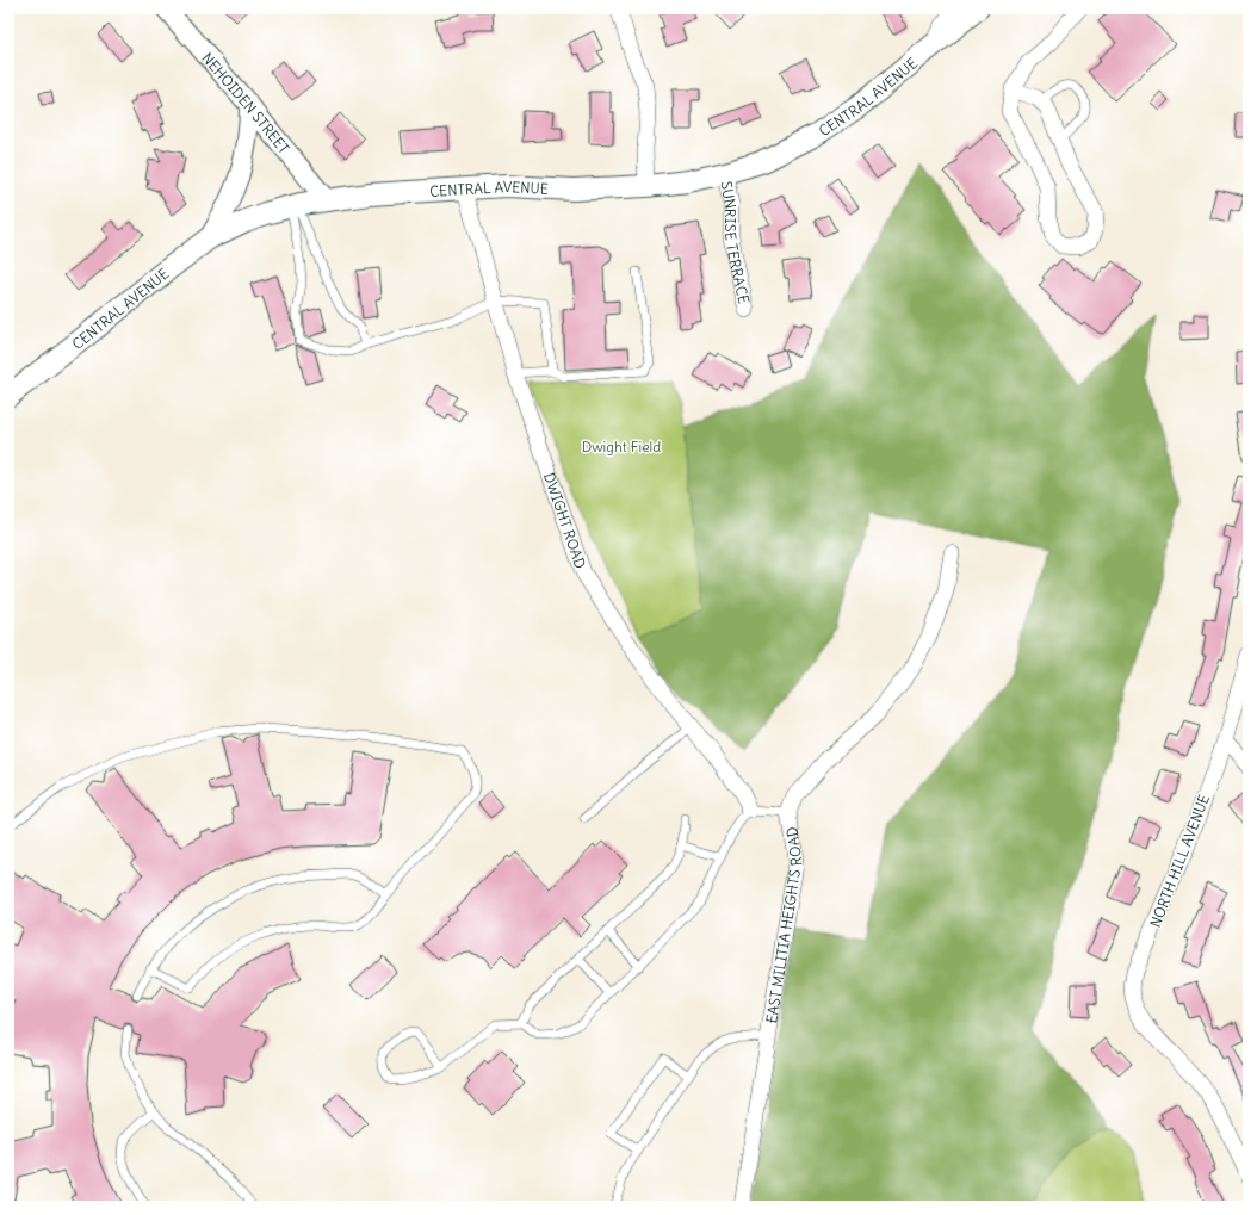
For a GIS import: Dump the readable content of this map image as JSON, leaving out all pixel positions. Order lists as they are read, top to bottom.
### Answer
{
  "streets": {
    "main road": ["CENTRAL AVENUE"],
    "street": [
      "NEHOIDEN STREET",
      "SUNRISE TERRACE",
      "DWIGHT ROAD",
      "NORTH HILL AVENUE",
      "EAST MILITIA HEIGHTS ROAD"
    ]
  },
  "crossings": [
    ["CENTRAL AVENUE", "NEHOIDEN STREET"],
    ["CENTRAL AVENUE", "SUNRISE TERRACE"],
    ["CENTRAL AVENUE", "DWIGHT ROAD"]
  ],
  "parks": ["Dwight Field"]
}
